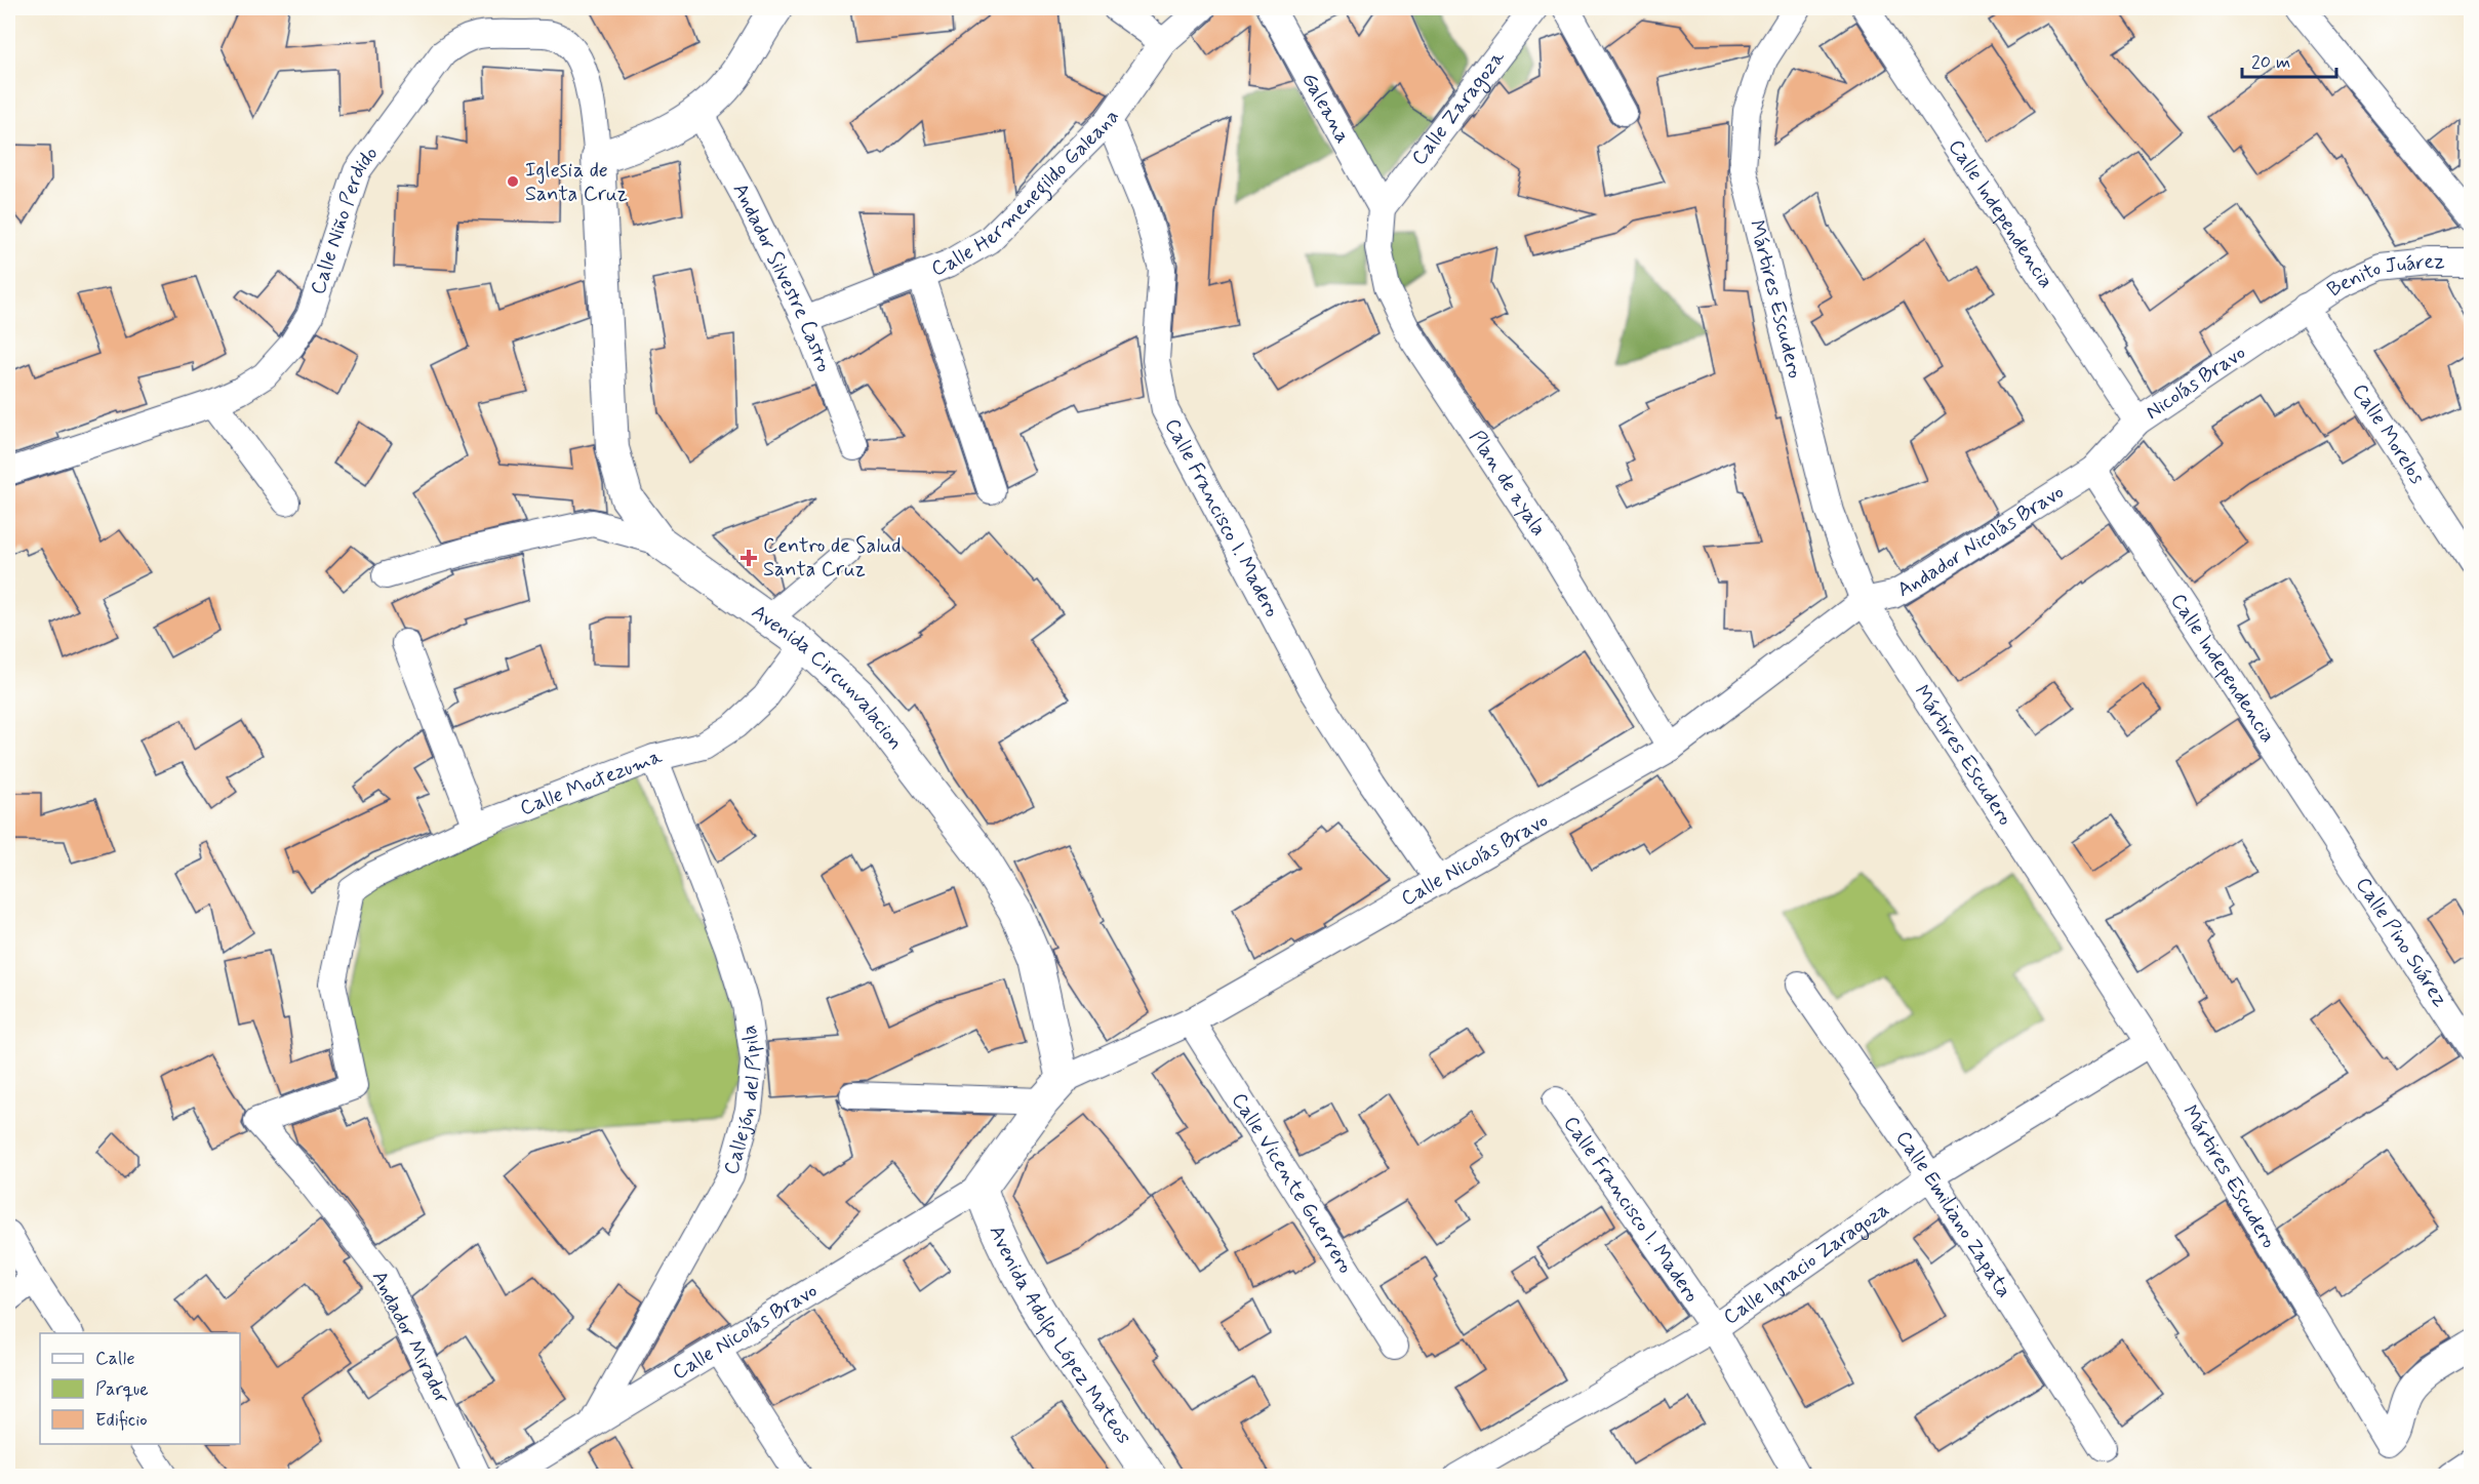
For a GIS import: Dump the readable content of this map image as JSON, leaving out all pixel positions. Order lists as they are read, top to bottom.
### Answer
{
  "streets": {
    "street": [
      "Galeana",
      "Calle Zaragoza",
      "Calle Hermenegildo Galeana",
      "Calle Independencia",
      "Calle Niño Perdido",
      "Andador Silvestre Castro",
      "Benito Juárez",
      "Mártires Escudero",
      "Nicolás Bravo",
      "Calle Morelos",
      "Plan de ayala",
      "Calle Francisco I. Madero",
      "Andador Nicolás Bravo",
      "Avenida Circunvalacion",
      "Calle Moctezuma",
      "Calle Nicolás Bravo",
      "Calle Pino Suárez",
      "Callejón del Pípila",
      "Calle Vicente Guerrero",
      "Calle Emiliano Zapata",
      "Calle Ignacio Zaragoza",
      "Avenida Adolfo López Mateos",
      "Andador Mirador"
    ]
  },
  "crossings": [
    ["Galeana", "Calle Zaragoza"],
    ["Galeana", "Plan de ayala"],
    ["Calle Zaragoza", "Plan de ayala"],
    ["Calle Hermenegildo Galeana", "Andador Silvestre Castro"],
    ["Calle Hermenegildo Galeana", "Calle Francisco I. Madero"],
    ["Calle Independencia", "Nicolás Bravo"],
    ["Calle Independencia", "Andador Nicolás Bravo"],
    ["Calle Independencia", "Calle Pino Suárez"],
    ["Calle Niño Perdido", "Avenida Circunvalacion"],
    ["Benito Juárez", "Nicolás Bravo"],
    ["Benito Juárez", "Calle Morelos"],
    ["Mártires Escudero", "Andador Nicolás Bravo"],
    ["Mártires Escudero", "Calle Nicolás Bravo"],
    ["Mártires Escudero", "Calle Ignacio Zaragoza"],
    ["Nicolás Bravo", "Calle Morelos"],
    ["Nicolás Bravo", "Andador Nicolás Bravo"],
    ["Plan de ayala", "Calle Nicolás Bravo"],
    ["Calle Francisco I. Madero", "Calle Nicolás Bravo"],
    ["Calle Francisco I. Madero", "Calle Ignacio Zaragoza"],
    ["Andador Nicolás Bravo", "Calle Nicolás Bravo"],
    ["Avenida Circunvalacion", "Calle Moctezuma"],
    ["Avenida Circunvalacion", "Calle Nicolás Bravo"],
    ["Calle Moctezuma", "Callejón del Pípila"],
    ["Calle Moctezuma", "Andador Mirador"],
    ["Calle Nicolás Bravo", "Callejón del Pípila"],
    ["Calle Nicolás Bravo", "Calle Vicente Guerrero"],
    ["Calle Nicolás Bravo", "Avenida Adolfo López Mateos"],
    ["Calle Emiliano Zapata", "Calle Ignacio Zaragoza"]
  ],
  "places": {
    "other": ["Iglesia de Santa Cruz"],
    "health": ["Centro de Salud Santa Cruz"]
  },
  "legend": ["Calle", "Parque", "Edificio"],
  "scale_bar": "20 m"
}
